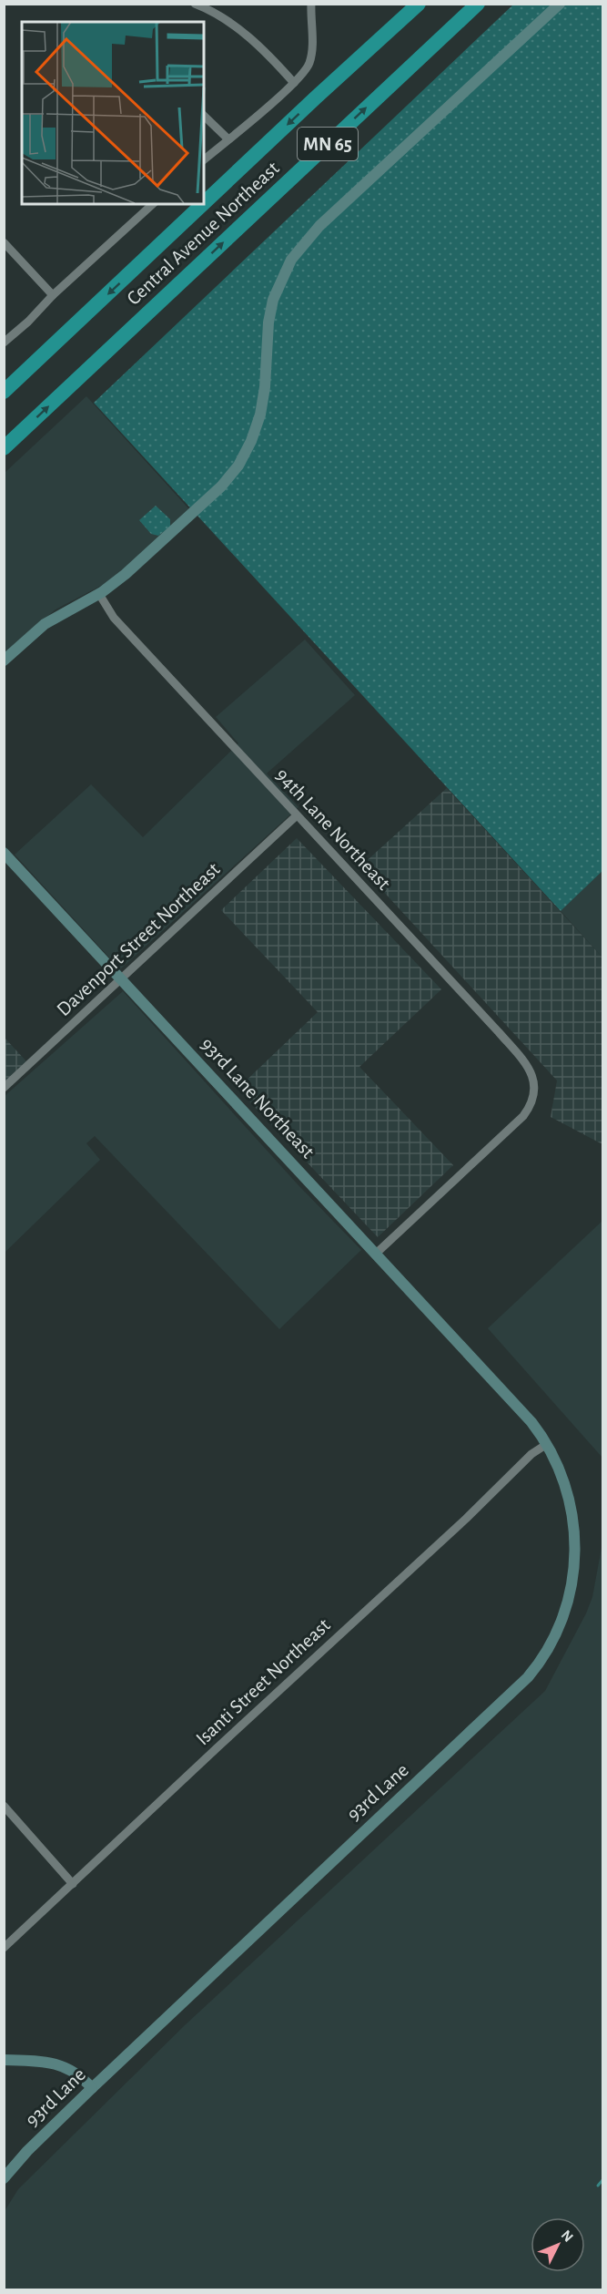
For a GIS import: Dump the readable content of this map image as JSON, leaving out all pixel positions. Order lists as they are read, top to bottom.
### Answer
{
  "streets": {
    "highway": ["MN 65", "Central Avenue Northeast"],
    "street": [
      "94th Lane Northeast",
      "Davenport Street Northeast",
      "93rd Lane Northeast",
      "Isanti Street Northeast",
      "93rd Lane"
    ]
  },
  "crossings": [
    ["94th Lane Northeast", "Davenport Street Northeast"],
    ["94th Lane Northeast", "93rd Lane Northeast"],
    ["Davenport Street Northeast", "93rd Lane Northeast"],
    ["93rd Lane Northeast", "93rd Lane"],
    ["Isanti Street Northeast", "93rd Lane"]
  ],
  "north": "top right"
}
